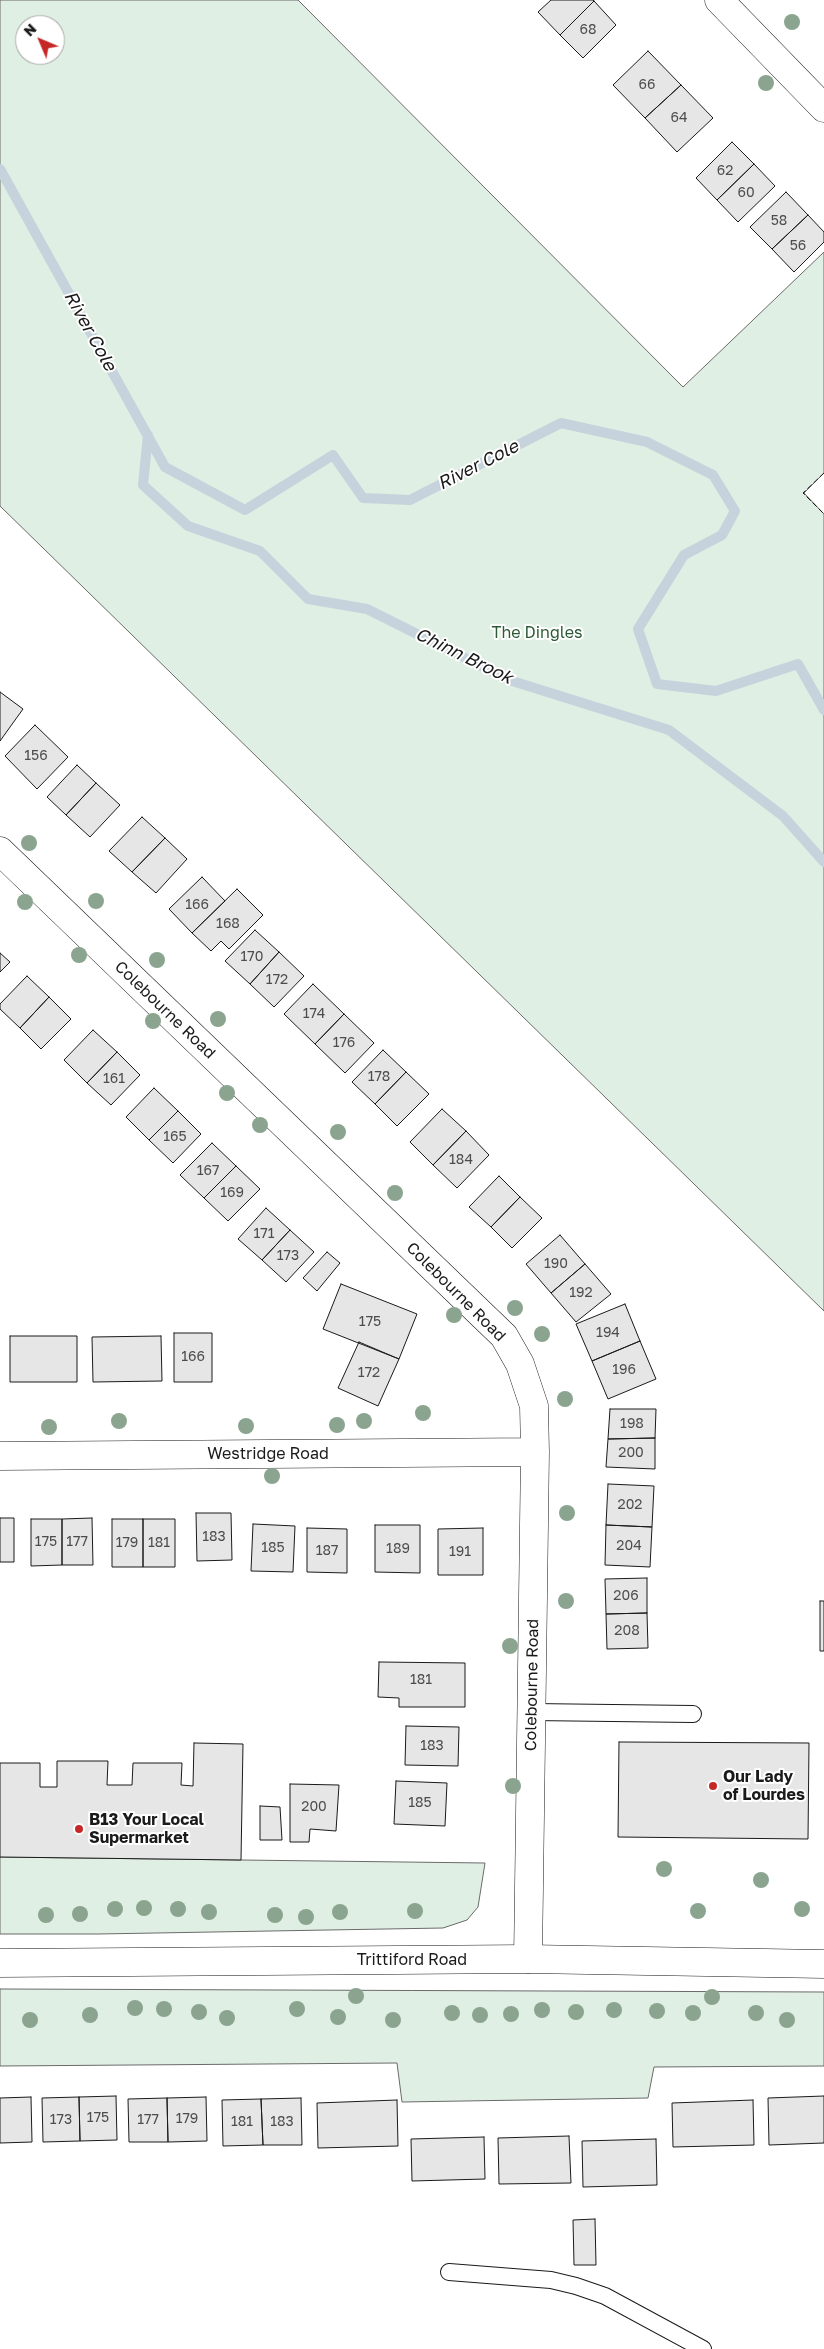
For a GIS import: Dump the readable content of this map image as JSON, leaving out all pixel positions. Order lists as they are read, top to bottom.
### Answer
{
  "streets": {
    "street": ["Colebourne Road", "Westridge Road", "Trittiford Road"]
  },
  "crossings": [
    ["Colebourne Road", "Westridge Road"],
    ["Colebourne Road", "Trittiford Road"]
  ],
  "water": ["River Cole", "Chinn Brook"],
  "parks": ["The Dingles"],
  "places": ["Our Lady of Lourdes", "B13 Your Local Supermarket"],
  "house_numbers": [
    "68",
    "66",
    "64",
    "62",
    "60",
    "58",
    "56",
    "156",
    "166",
    "168",
    "170",
    "172",
    "174",
    "176",
    "178",
    "161",
    "165",
    "184",
    "167",
    "169",
    "171",
    "173",
    "190",
    "192",
    "175",
    "194",
    "166",
    "196",
    "172",
    "198",
    "200",
    "202",
    "183",
    "175",
    "177",
    "179",
    "181",
    "204",
    "185",
    "189",
    "187",
    "191",
    "206",
    "208",
    "181",
    "183",
    "185",
    "200",
    "175",
    "179",
    "173",
    "177",
    "181",
    "183"
  ],
  "north": "top left"
}
